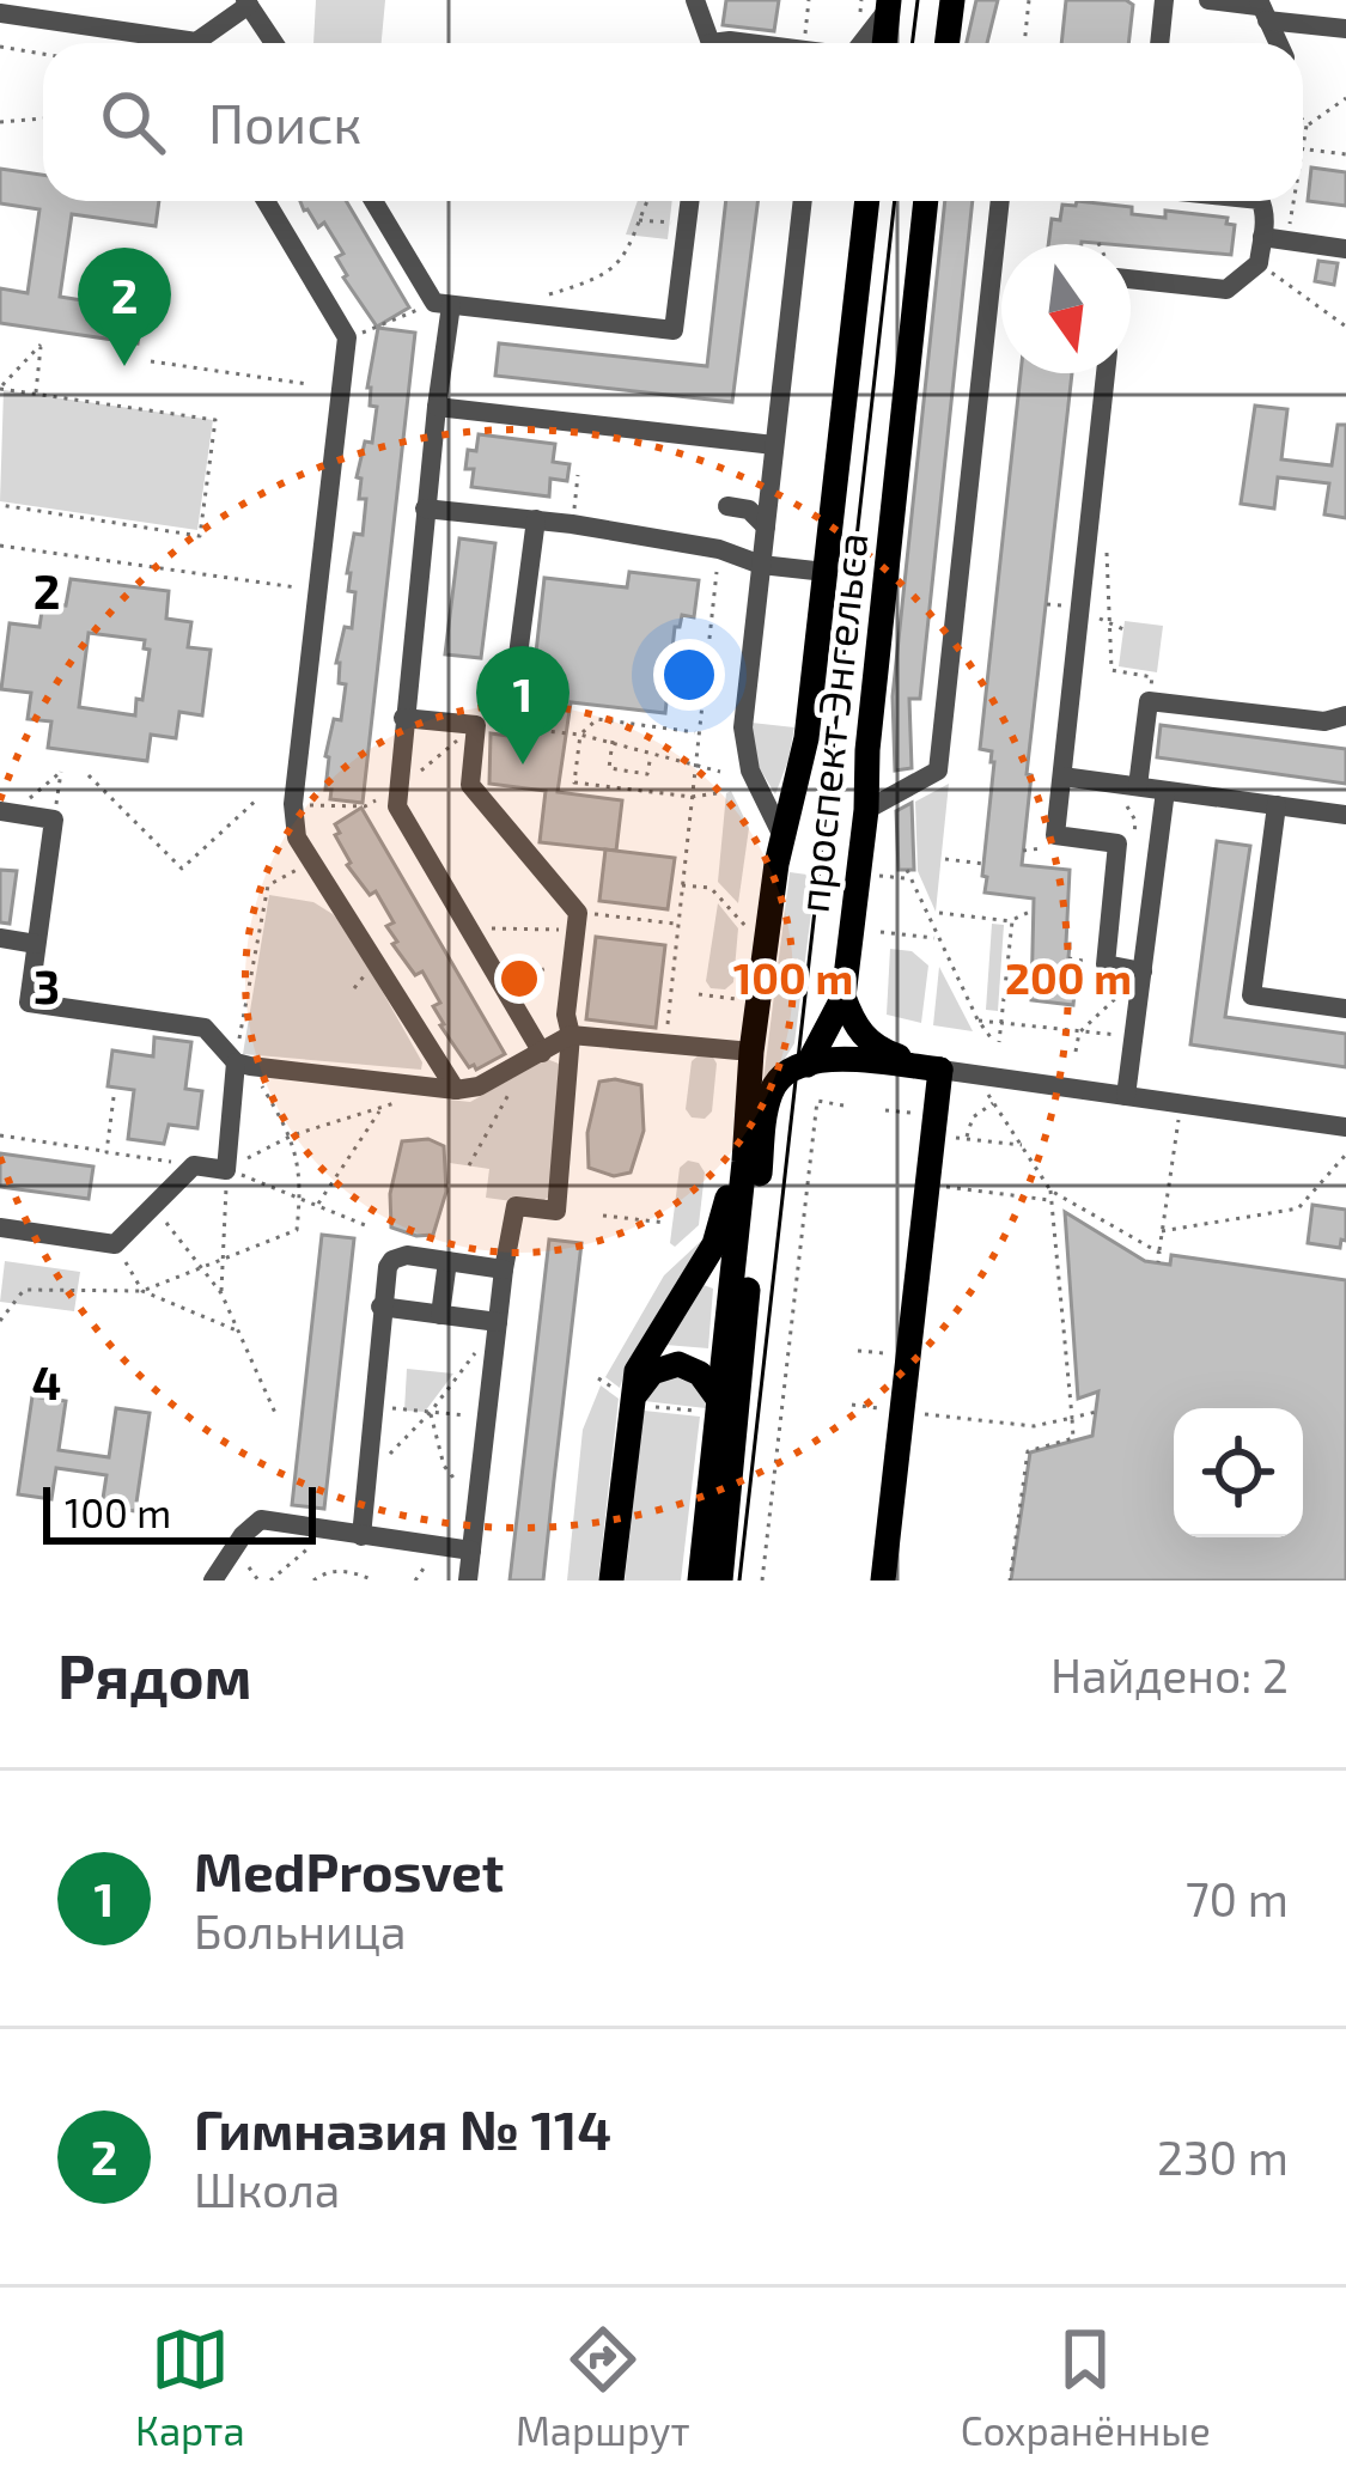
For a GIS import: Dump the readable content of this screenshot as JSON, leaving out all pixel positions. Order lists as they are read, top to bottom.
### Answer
{
  "streets": {
    "main road": ["проспект Энгельса"]
  },
  "scale_bar": "100 m",
  "north": "bottom",
  "page": {
    "search": "Поиск",
    "pins": ["2", "1"],
    "scale": "100 m",
    "heading": ["Рядом", "Найдено: 2"],
    "list": [
      {
        "mark": "1",
        "name": "MedProsvet",
        "note": "Больница",
        "value": "70 m"
      },
      {
        "mark": "2",
        "name": "Гимназия № 114",
        "note": "Школа",
        "value": "230 m"
      }
    ],
    "nav": ["Карта", "Маршрут", "Сохранённые"]
  },
  "grid": {
    "rows": ["2", "3", "4"]
  },
  "rings": ["100 m", "200 m"]
}
